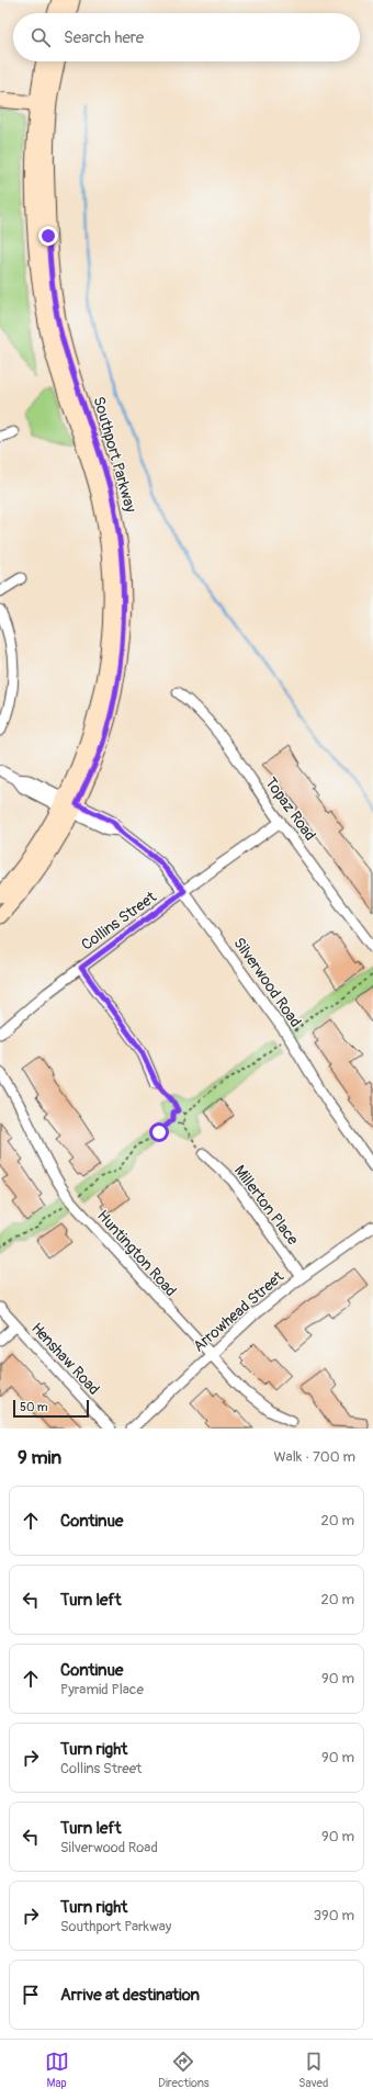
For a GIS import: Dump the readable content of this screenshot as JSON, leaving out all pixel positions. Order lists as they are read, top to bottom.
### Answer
{
  "streets": {
    "street": [
      "Southport Parkway",
      "Topaz Road",
      "Collins Street",
      "Silverwood Road",
      "Millerton Place",
      "Huntington Road",
      "Arrowhead Street",
      "Henshaw Road"
    ]
  },
  "crossings": [
    ["Southport Parkway", "Silverwood Road"],
    ["Topaz Road", "Collins Street"],
    ["Collins Street", "Silverwood Road"],
    ["Millerton Place", "Arrowhead Street"],
    ["Huntington Road", "Arrowhead Street"]
  ],
  "scale_bar": "50 m",
  "page": {
    "search": "Search here",
    "scale": "50 m",
    "heading": ["9 min", "Walk · 700 m"],
    "list": [
      ["Continue", "20 m"],
      ["Turn left", "20 m"],
      ["Continue", "Pyramid Place", "90 m"],
      ["Turn right", "Collins Street", "90 m"],
      ["Turn left", "Silverwood Road", "90 m"],
      ["Turn right", "Southport Parkway", "390 m"],
      "Arrive at destination"
    ],
    "nav": ["Map", "Directions", "Saved"]
  }
}
